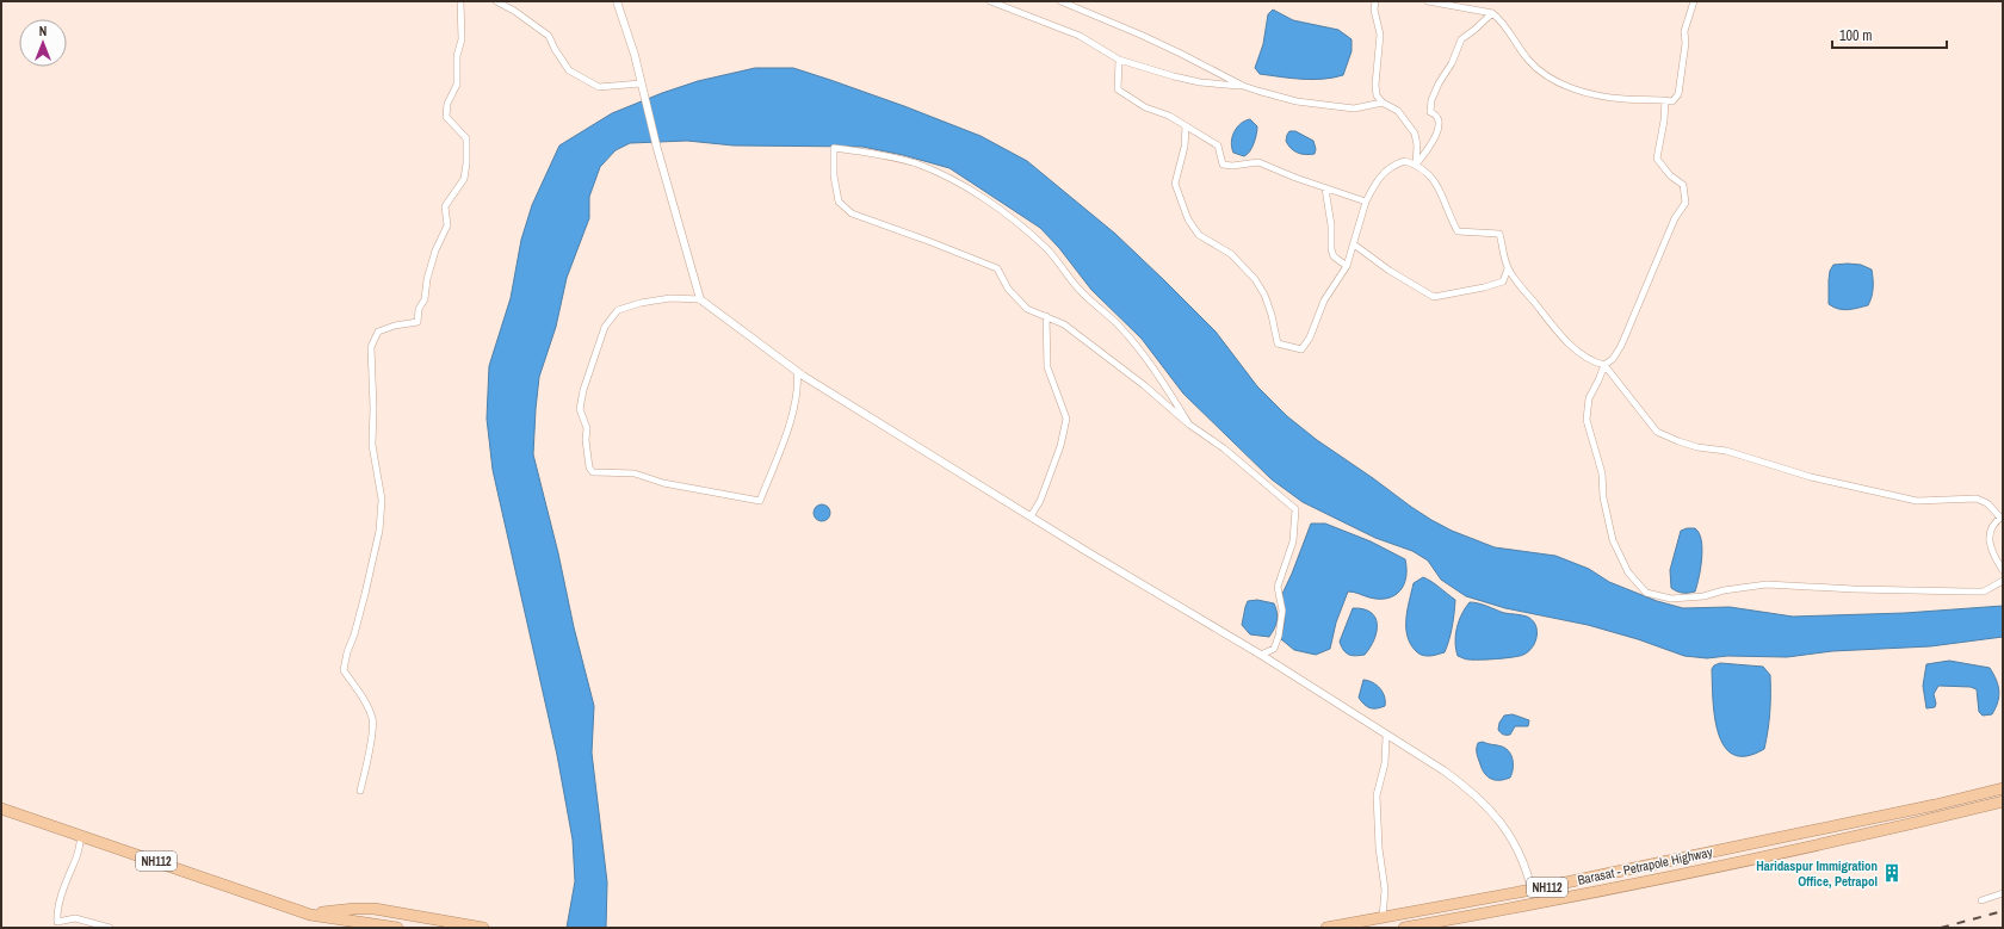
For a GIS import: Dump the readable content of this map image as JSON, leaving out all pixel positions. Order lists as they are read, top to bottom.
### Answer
{
  "streets": {
    "highway": ["NH112", "Barasat - Petrapole Highway"]
  },
  "places": {
    "building": ["Haridaspur Immigration Office, Petrapol"]
  },
  "scale_bar": "100 m",
  "north": "top"
}
